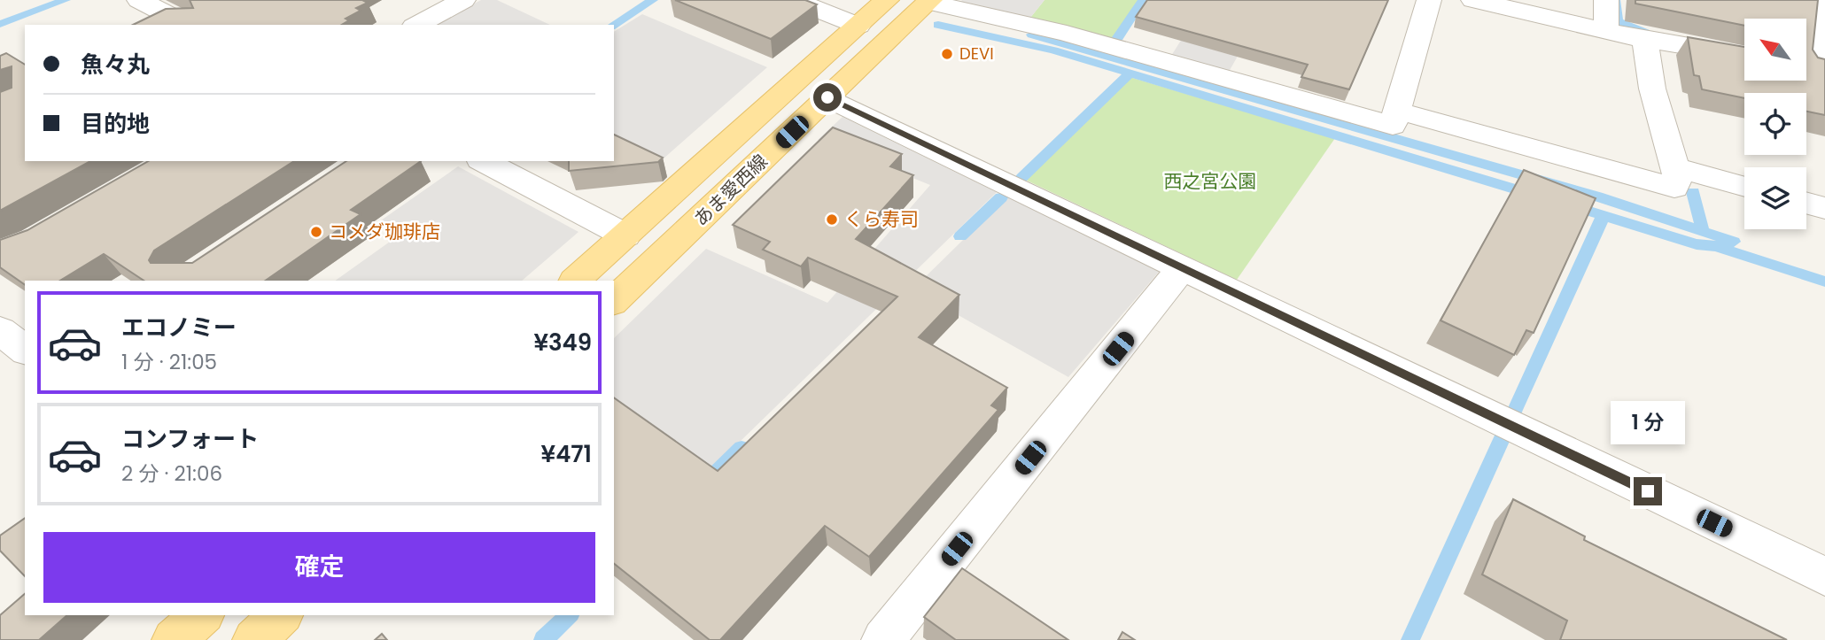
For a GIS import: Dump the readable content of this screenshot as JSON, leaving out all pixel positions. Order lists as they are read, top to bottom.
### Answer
{
  "streets": {
    "main road": ["あま愛西線"]
  },
  "parks": ["西之宮公園"],
  "places": ["DEVI", "くら寿司", "コメダ珈琲店"],
  "north": "top left",
  "page": {
    "banner": ["魚々丸", "目的地"],
    "list": [
      {
        "name": "エコノミー",
        "note": "1 分 · 21:05",
        "value": "¥349"
      },
      {
        "name": "コンフォート",
        "note": "2 分 · 21:06",
        "value": "¥471"
      }
    ],
    "bubble": "1 分",
    "buttons": "確定"
  }
}
